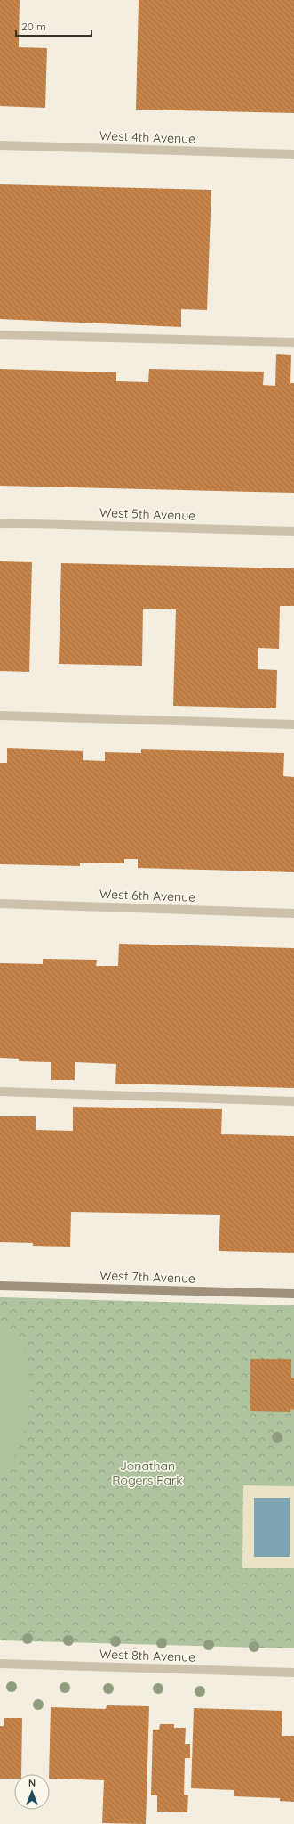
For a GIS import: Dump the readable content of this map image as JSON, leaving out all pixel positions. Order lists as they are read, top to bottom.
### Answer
{
  "streets": {
    "street": [
      "West 4th Avenue",
      "West 5th Avenue",
      "West 6th Avenue",
      "West 7th Avenue",
      "West 8th Avenue"
    ]
  },
  "parks": ["Jonathan Rogers Park"],
  "scale_bar": "20 m",
  "north": "top"
}
